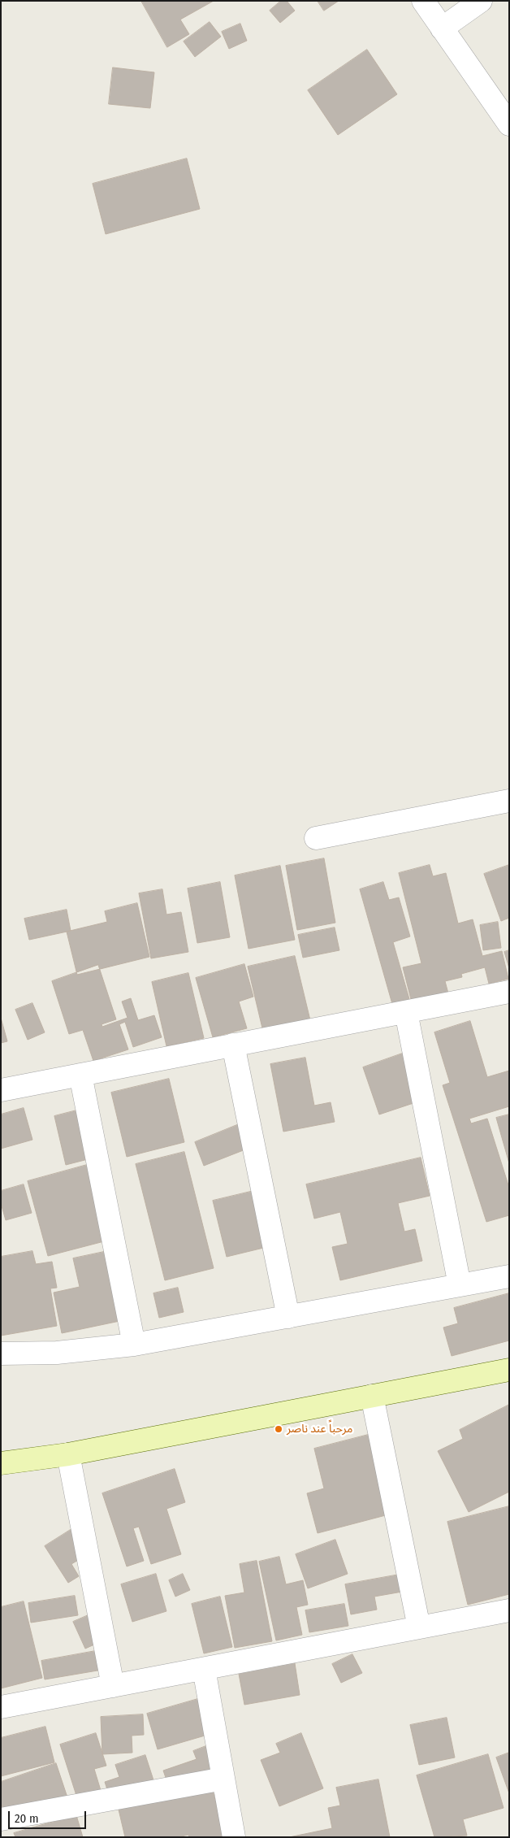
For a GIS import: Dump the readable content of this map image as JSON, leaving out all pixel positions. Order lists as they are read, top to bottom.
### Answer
{
  "places": ["مرحباً عند ناصر"],
  "scale_bar": "20 m"
}
